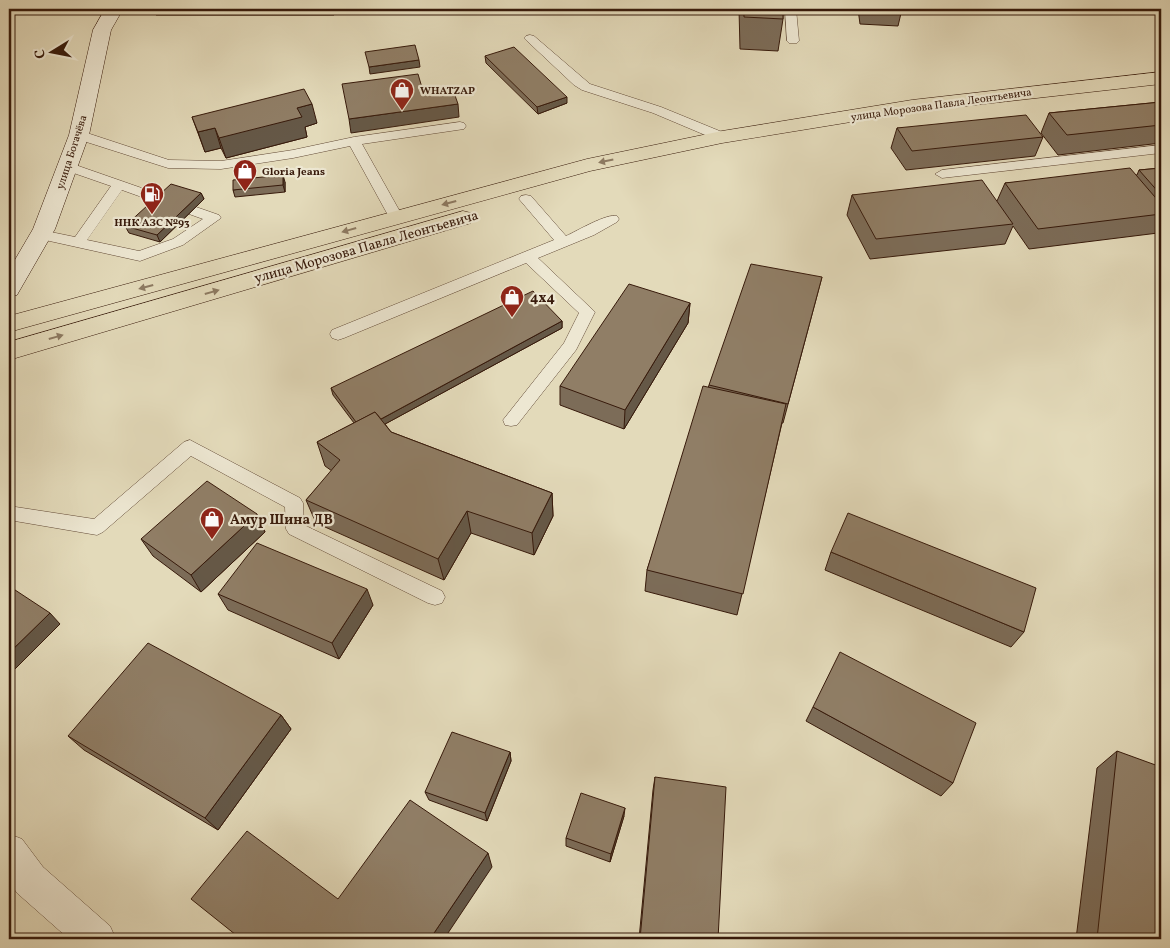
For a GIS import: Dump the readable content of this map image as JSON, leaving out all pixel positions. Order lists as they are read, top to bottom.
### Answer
{
  "streets": {
    "main road": ["улица Морозова Павла Леонтьевича"],
    "street": ["улица Богачёва"]
  },
  "places": {
    "shop": [
      "WHATZAP",
      "Gloria Jeans",
      "4х4",
      "Амур Шина ДВ"
    ],
    "fuel station": ["ННК АЗС №93"]
  },
  "north": "left"
}
